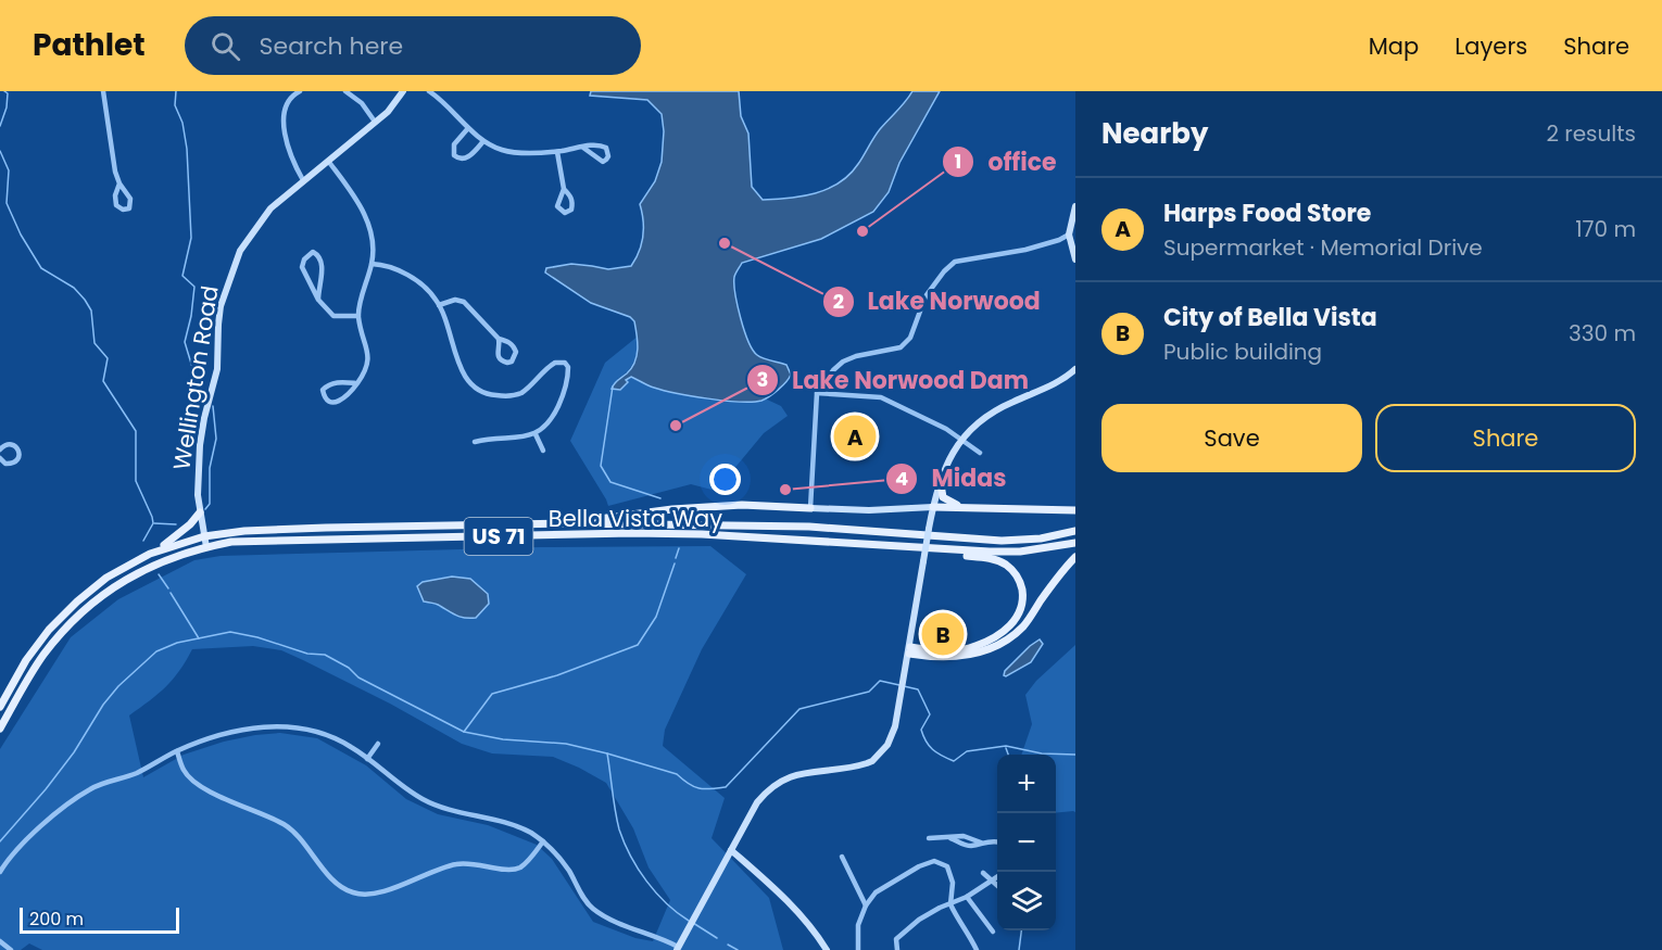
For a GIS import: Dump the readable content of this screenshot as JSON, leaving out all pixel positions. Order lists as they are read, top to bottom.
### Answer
{
  "streets": {
    "main road": ["Wellington Road", "Bella Vista Way", "US 71"]
  },
  "crossings": [
    ["Wellington Road", "Bella Vista Way"]
  ],
  "places": [
    "office",
    "Lake Norwood",
    "Lake Norwood Dam",
    "Midas"
  ],
  "scale_bar": "200 m",
  "page": {
    "header": "Pathlet",
    "search": "Search here",
    "nav": ["Map", "Layers", "Share"],
    "heading": ["Nearby", "2 results"],
    "list": [
      {
        "mark": "A",
        "name": "Harps Food Store",
        "note": "Supermarket · Memorial Drive",
        "value": "170 m"
      },
      {
        "mark": "B",
        "name": "City of Bella Vista",
        "note": "Public building",
        "value": "330 m"
      }
    ],
    "buttons": ["Save", "Share"],
    "pins": ["A", "B"],
    "map_buttons": ["+", "−"],
    "scale": "200 m"
  }
}
